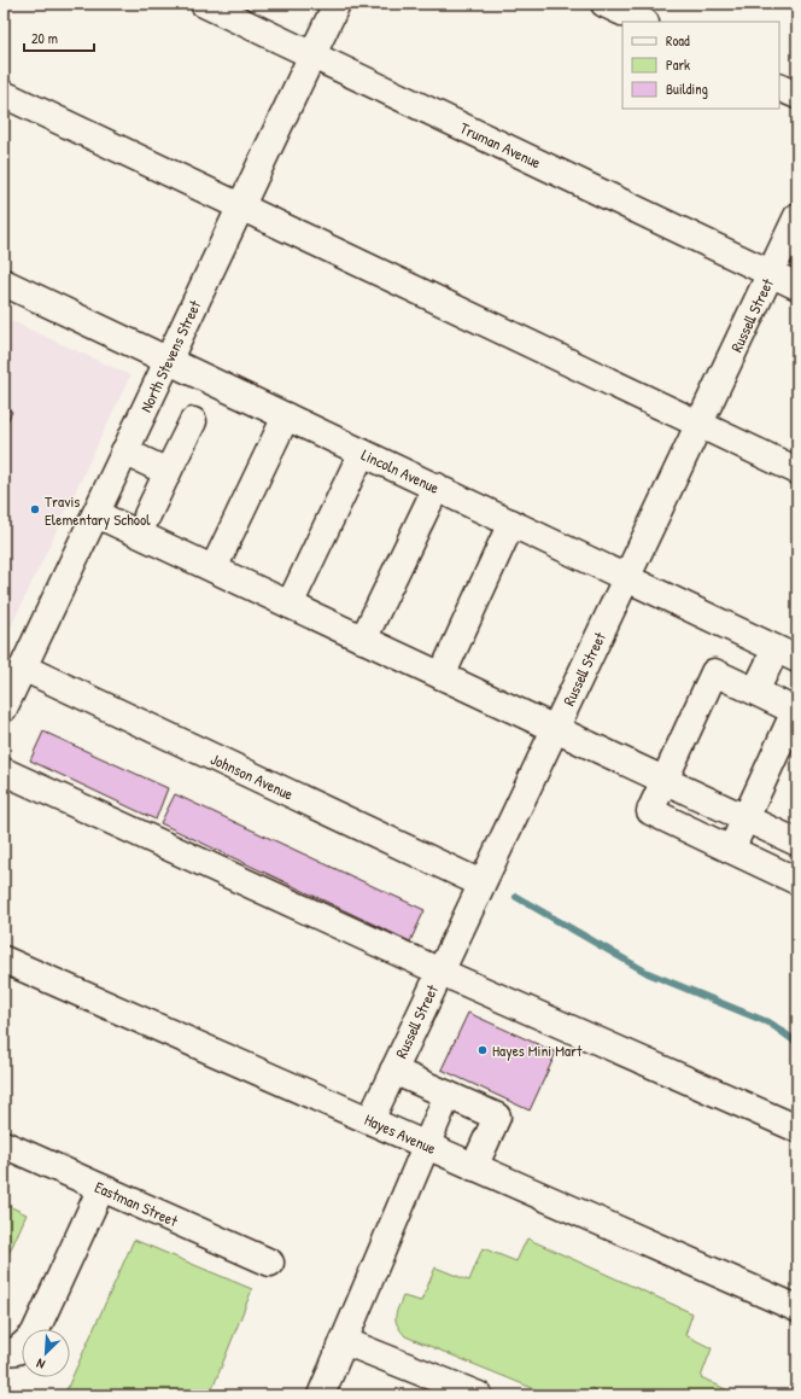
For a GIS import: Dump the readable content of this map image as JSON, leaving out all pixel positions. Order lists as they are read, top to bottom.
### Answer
{
  "streets": {
    "street": [
      "Truman Avenue",
      "Russell Street",
      "North Stevens Street",
      "Lincoln Avenue",
      "Johnson Avenue",
      "Hayes Avenue",
      "Eastman Street"
    ]
  },
  "crossings": [
    ["Truman Avenue", "Russell Street"],
    ["Truman Avenue", "North Stevens Street"],
    ["Russell Street", "Lincoln Avenue"],
    ["Russell Street", "Johnson Avenue"],
    ["Russell Street", "Hayes Avenue"],
    ["North Stevens Street", "Lincoln Avenue"],
    ["North Stevens Street", "Johnson Avenue"]
  ],
  "places": ["Travis Elementary School", "Hayes Mini Mart"],
  "legend": ["Road", "Park", "Building"],
  "scale_bar": "20 m",
  "north": "bottom left"
}
